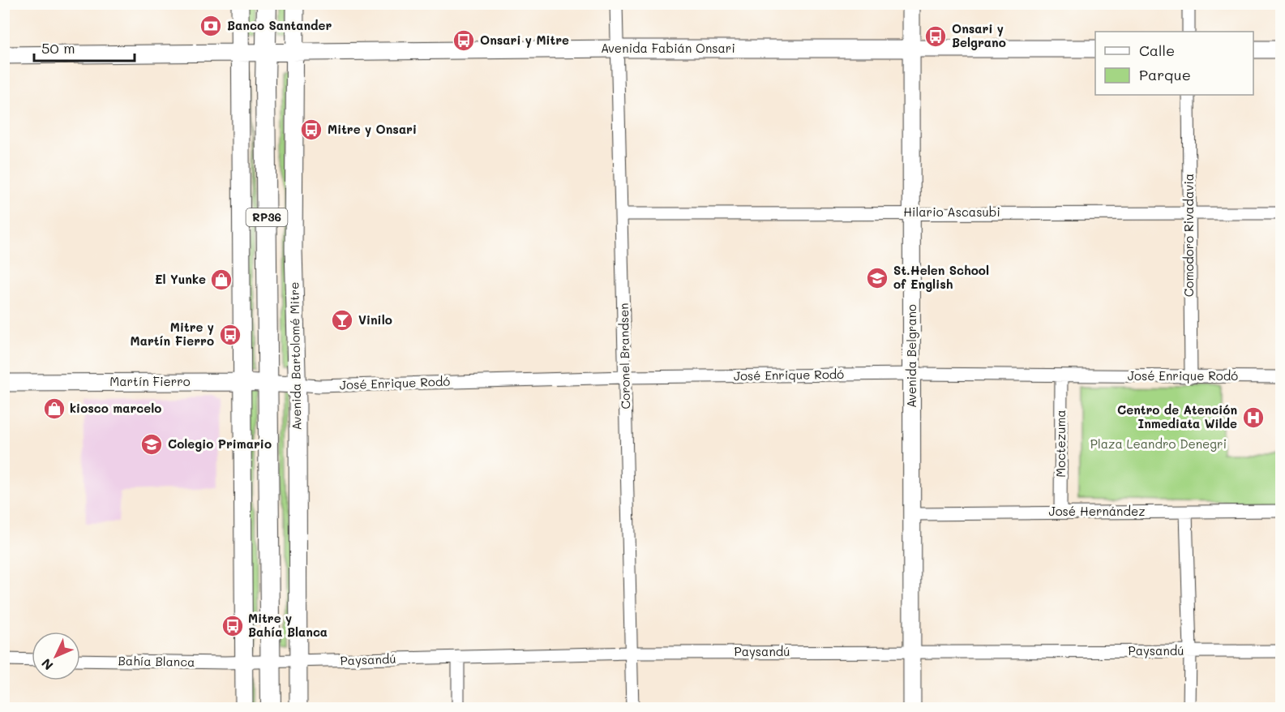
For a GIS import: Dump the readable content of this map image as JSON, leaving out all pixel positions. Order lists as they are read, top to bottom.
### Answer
{
  "streets": {
    "main road": ["RP36"],
    "street": [
      "Avenida Fabián Onsari",
      "Hilario Ascasubi",
      "Comodoro Rivadavia",
      "Avenida Bartolomé Mitre",
      "Coronel Brandsen",
      "Avenida Belgrano",
      "José Enrique Rodó",
      "Martín Fierro",
      "Moctezuma",
      "José Hernández",
      "Paysandú",
      "Bahía Blanca"
    ]
  },
  "crossings": [
    ["Avenida Fabián Onsari", "RP36"],
    ["Avenida Fabián Onsari", "Avenida Bartolomé Mitre"],
    ["Avenida Fabián Onsari", "Coronel Brandsen"],
    ["Avenida Fabián Onsari", "Avenida Belgrano"],
    ["Hilario Ascasubi", "Comodoro Rivadavia"],
    ["Hilario Ascasubi", "Coronel Brandsen"],
    ["Hilario Ascasubi", "Avenida Belgrano"],
    ["RP36", "Martín Fierro"],
    ["RP36", "Paysandú"],
    ["Comodoro Rivadavia", "José Enrique Rodó"],
    ["Avenida Bartolomé Mitre", "José Enrique Rodó"],
    ["Avenida Bartolomé Mitre", "Martín Fierro"],
    ["Avenida Bartolomé Mitre", "Paysandú"],
    ["Coronel Brandsen", "José Enrique Rodó"],
    ["Coronel Brandsen", "Paysandú"],
    ["Avenida Belgrano", "José Enrique Rodó"],
    ["Avenida Belgrano", "José Hernández"],
    ["Avenida Belgrano", "Paysandú"],
    ["José Enrique Rodó", "Martín Fierro"],
    ["José Enrique Rodó", "Moctezuma"],
    ["Moctezuma", "José Hernández"],
    ["Paysandú", "Bahía Blanca"]
  ],
  "parks": ["Plaza Leandro Denegri"],
  "places": {
    "bank": ["Banco Santander"],
    "bus stop": [
      "Onsari y Belgrano",
      "Onsari y Mitre",
      "Mitre y Onsari",
      "Mitre y Martín Fierro",
      "Mitre y Bahía Blanca"
    ],
    "school or university": ["St.Helen School of English", "Colegio Primario"],
    "shop": ["El Yunke", "kiosco marcelo"],
    "bar": ["Vinilo"],
    "hospital": ["Centro de Atención Inmediata Wilde"]
  },
  "legend": ["Calle", "Parque"],
  "scale_bar": "50 m",
  "north": "bottom left"
}
